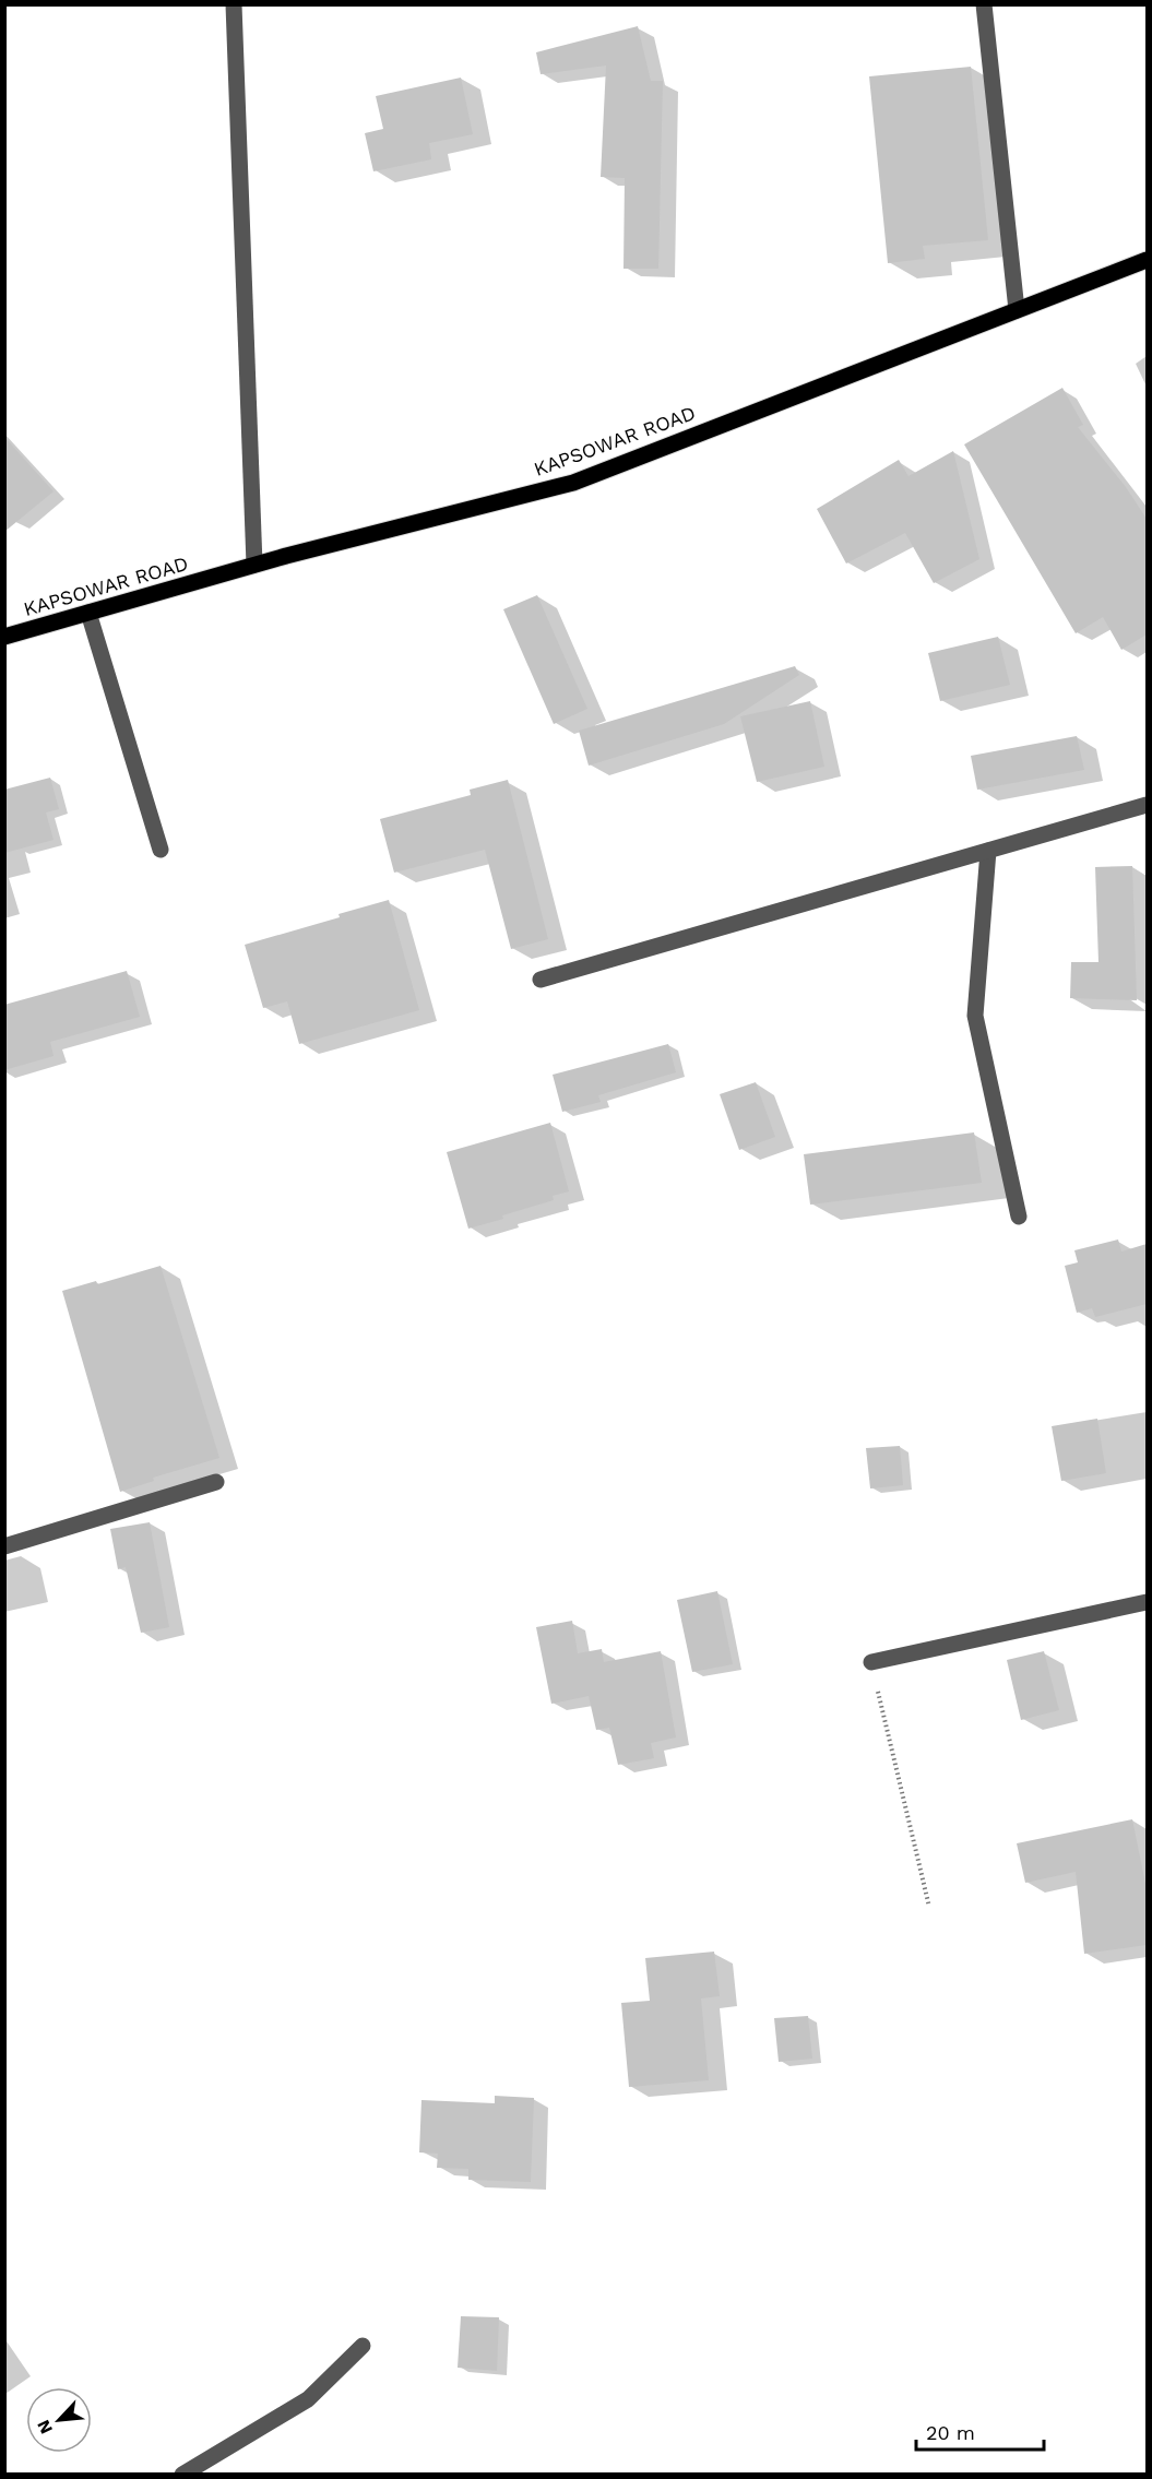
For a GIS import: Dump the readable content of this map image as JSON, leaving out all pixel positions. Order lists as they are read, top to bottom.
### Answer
{
  "streets": {
    "main road": ["KAPSOWAR ROAD"]
  },
  "scale_bar": "20 m",
  "north": "bottom left"
}
